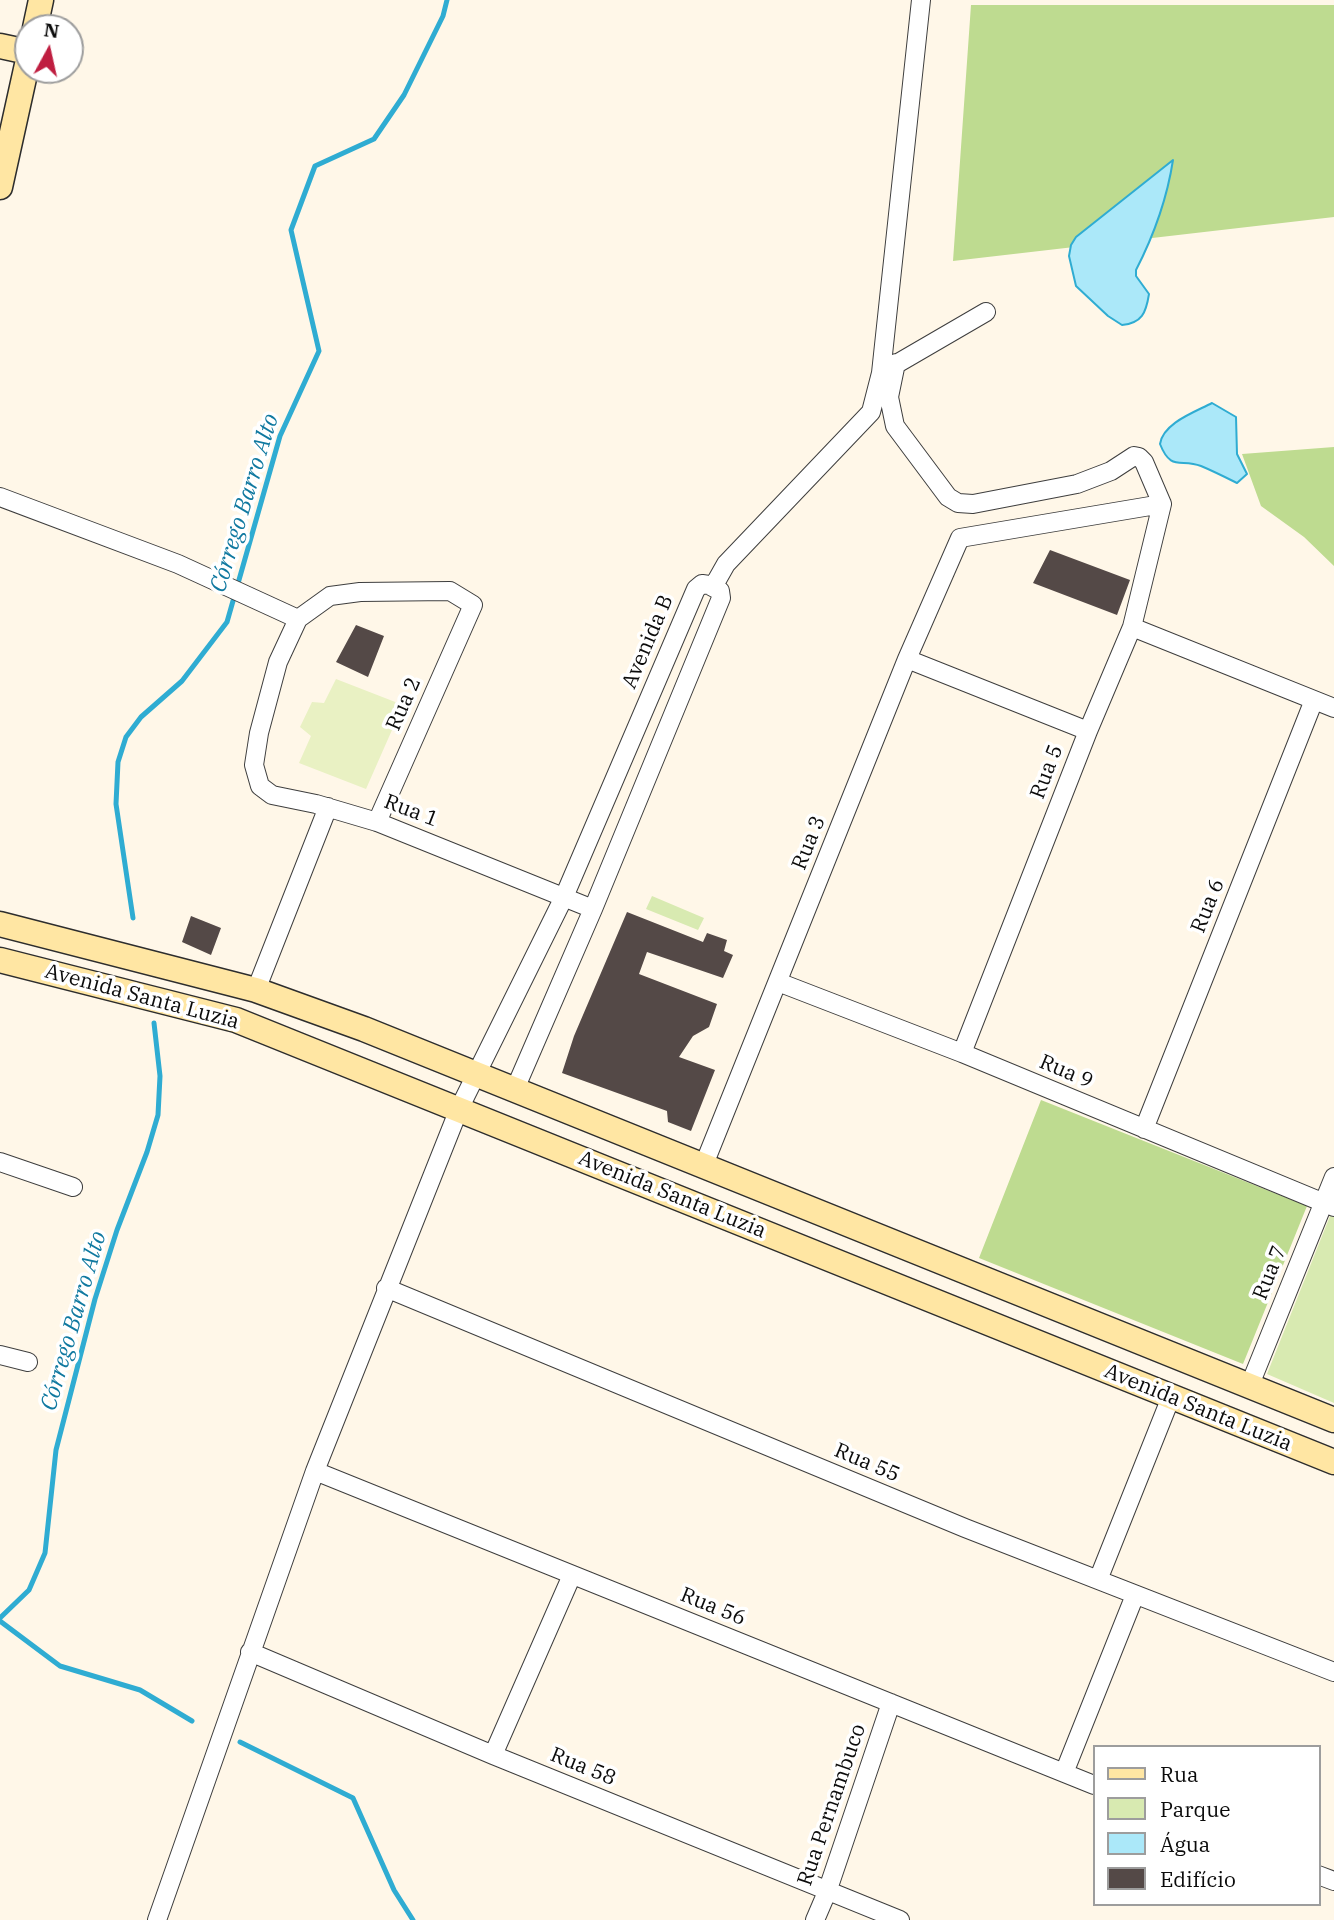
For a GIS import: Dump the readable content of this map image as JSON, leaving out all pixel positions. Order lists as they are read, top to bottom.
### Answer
{
  "streets": {
    "street": [
      "Avenida B",
      "Rua 2",
      "Rua 5",
      "Rua 1",
      "Rua 3",
      "Rua 6",
      "Avenida Santa Luzia",
      "Rua 9",
      "Rua 7",
      "Rua 55",
      "Rua 56",
      "Rua 58",
      "Rua Pernambuco"
    ]
  },
  "crossings": [
    ["Avenida B", "Rua 1"],
    ["Avenida B", "Avenida Santa Luzia"],
    ["Avenida B", "Rua 55"],
    ["Avenida B", "Rua 56"],
    ["Avenida B", "Rua 58"],
    ["Rua 2", "Rua 1"],
    ["Rua 5", "Rua 3"],
    ["Rua 5", "Rua 9"],
    ["Rua 3", "Avenida Santa Luzia"],
    ["Rua 3", "Rua 9"],
    ["Rua 6", "Rua 9"],
    ["Avenida Santa Luzia", "Rua 7"],
    ["Rua 9", "Rua 7"],
    ["Rua 56", "Rua Pernambuco"],
    ["Rua 58", "Rua Pernambuco"]
  ],
  "water": ["Córrego Barro Alto"],
  "legend": [
    "Rua",
    "Parque",
    "Água",
    "Edifício"
  ],
  "north": "top"
}
